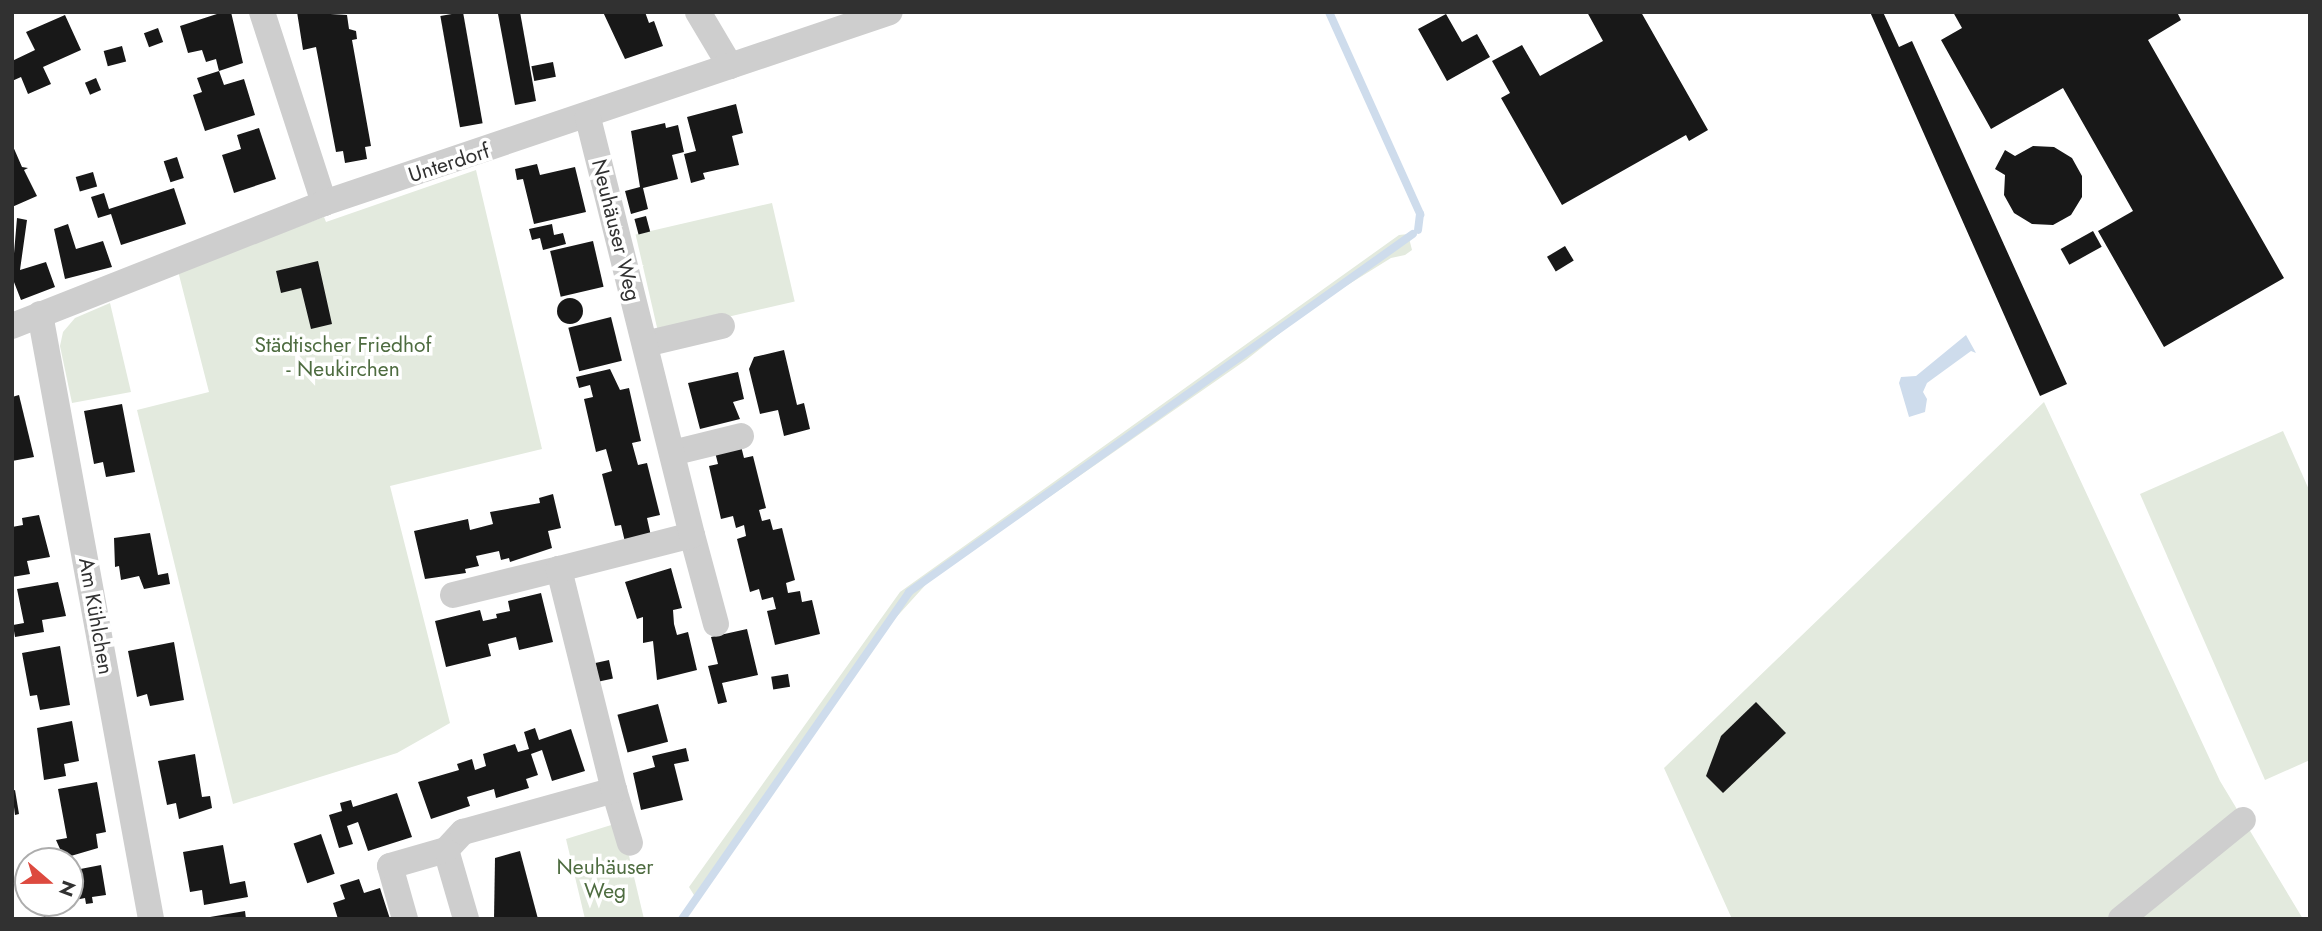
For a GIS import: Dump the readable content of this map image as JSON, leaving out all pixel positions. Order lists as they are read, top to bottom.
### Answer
{
  "streets": {
    "street": ["Unterdorf", "Neuhäuser Weg", "Am Kühlchen"]
  },
  "crossings": [
    ["Unterdorf", "Neuhäuser Weg"],
    ["Unterdorf", "Am Kühlchen"]
  ],
  "parks": ["Städtischer Friedhof - Neukirchen", "Neuhäuser Weg"],
  "north": "right"
}
